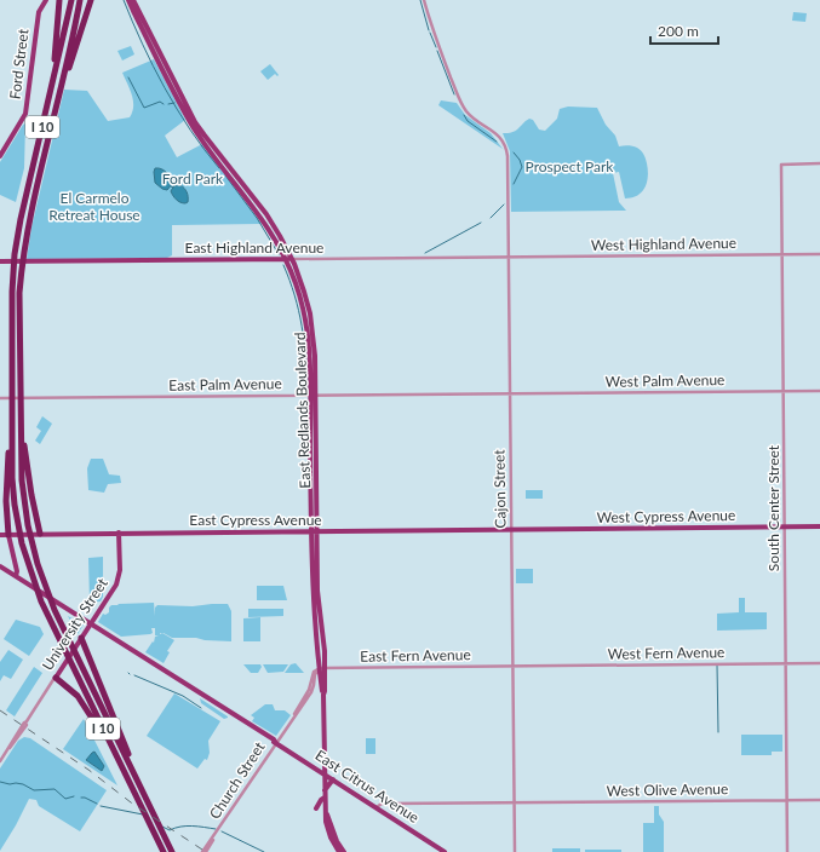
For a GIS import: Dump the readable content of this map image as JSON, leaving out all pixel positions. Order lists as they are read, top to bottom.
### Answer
{
  "streets": {
    "highway": ["I 10"],
    "main road": [
      "Ford Street",
      "East Highland Avenue",
      "East Redlands Boulevard",
      "West Cypress Avenue",
      "East Cypress Avenue",
      "University Street",
      "East Citrus Avenue"
    ],
    "street": [
      "West Highland Avenue",
      "West Palm Avenue",
      "East Palm Avenue",
      "Cajon Street",
      "South Center Street",
      "West Fern Avenue",
      "East Fern Avenue",
      "Church Street",
      "West Olive Avenue"
    ]
  },
  "crossings": [
    ["West Highland Avenue", "East Highland Avenue"],
    ["West Highland Avenue", "Cajon Street"],
    ["West Highland Avenue", "South Center Street"],
    ["East Highland Avenue", "East Redlands Boulevard"],
    ["East Highland Avenue", "Cajon Street"],
    ["West Palm Avenue", "East Palm Avenue"],
    ["West Palm Avenue", "Cajon Street"],
    ["West Palm Avenue", "South Center Street"],
    ["East Palm Avenue", "East Redlands Boulevard"],
    ["East Palm Avenue", "Cajon Street"],
    ["East Redlands Boulevard", "East Cypress Avenue"],
    ["East Redlands Boulevard", "East Fern Avenue"],
    ["East Redlands Boulevard", "East Citrus Avenue"],
    ["Cajon Street", "West Cypress Avenue"],
    ["Cajon Street", "East Cypress Avenue"],
    ["Cajon Street", "West Fern Avenue"],
    ["Cajon Street", "East Fern Avenue"],
    ["Cajon Street", "West Olive Avenue"],
    ["South Center Street", "West Cypress Avenue"],
    ["South Center Street", "West Fern Avenue"],
    ["South Center Street", "West Olive Avenue"],
    ["West Cypress Avenue", "East Cypress Avenue"],
    ["East Cypress Avenue", "University Street"],
    ["University Street", "East Citrus Avenue"],
    ["West Fern Avenue", "East Fern Avenue"],
    ["Church Street", "East Citrus Avenue"],
    ["East Citrus Avenue", "West Olive Avenue"]
  ],
  "parks": ["Prospect Park", "Ford Park", "El Carmelo Retreat House"],
  "scale_bar": "200 m"
}
